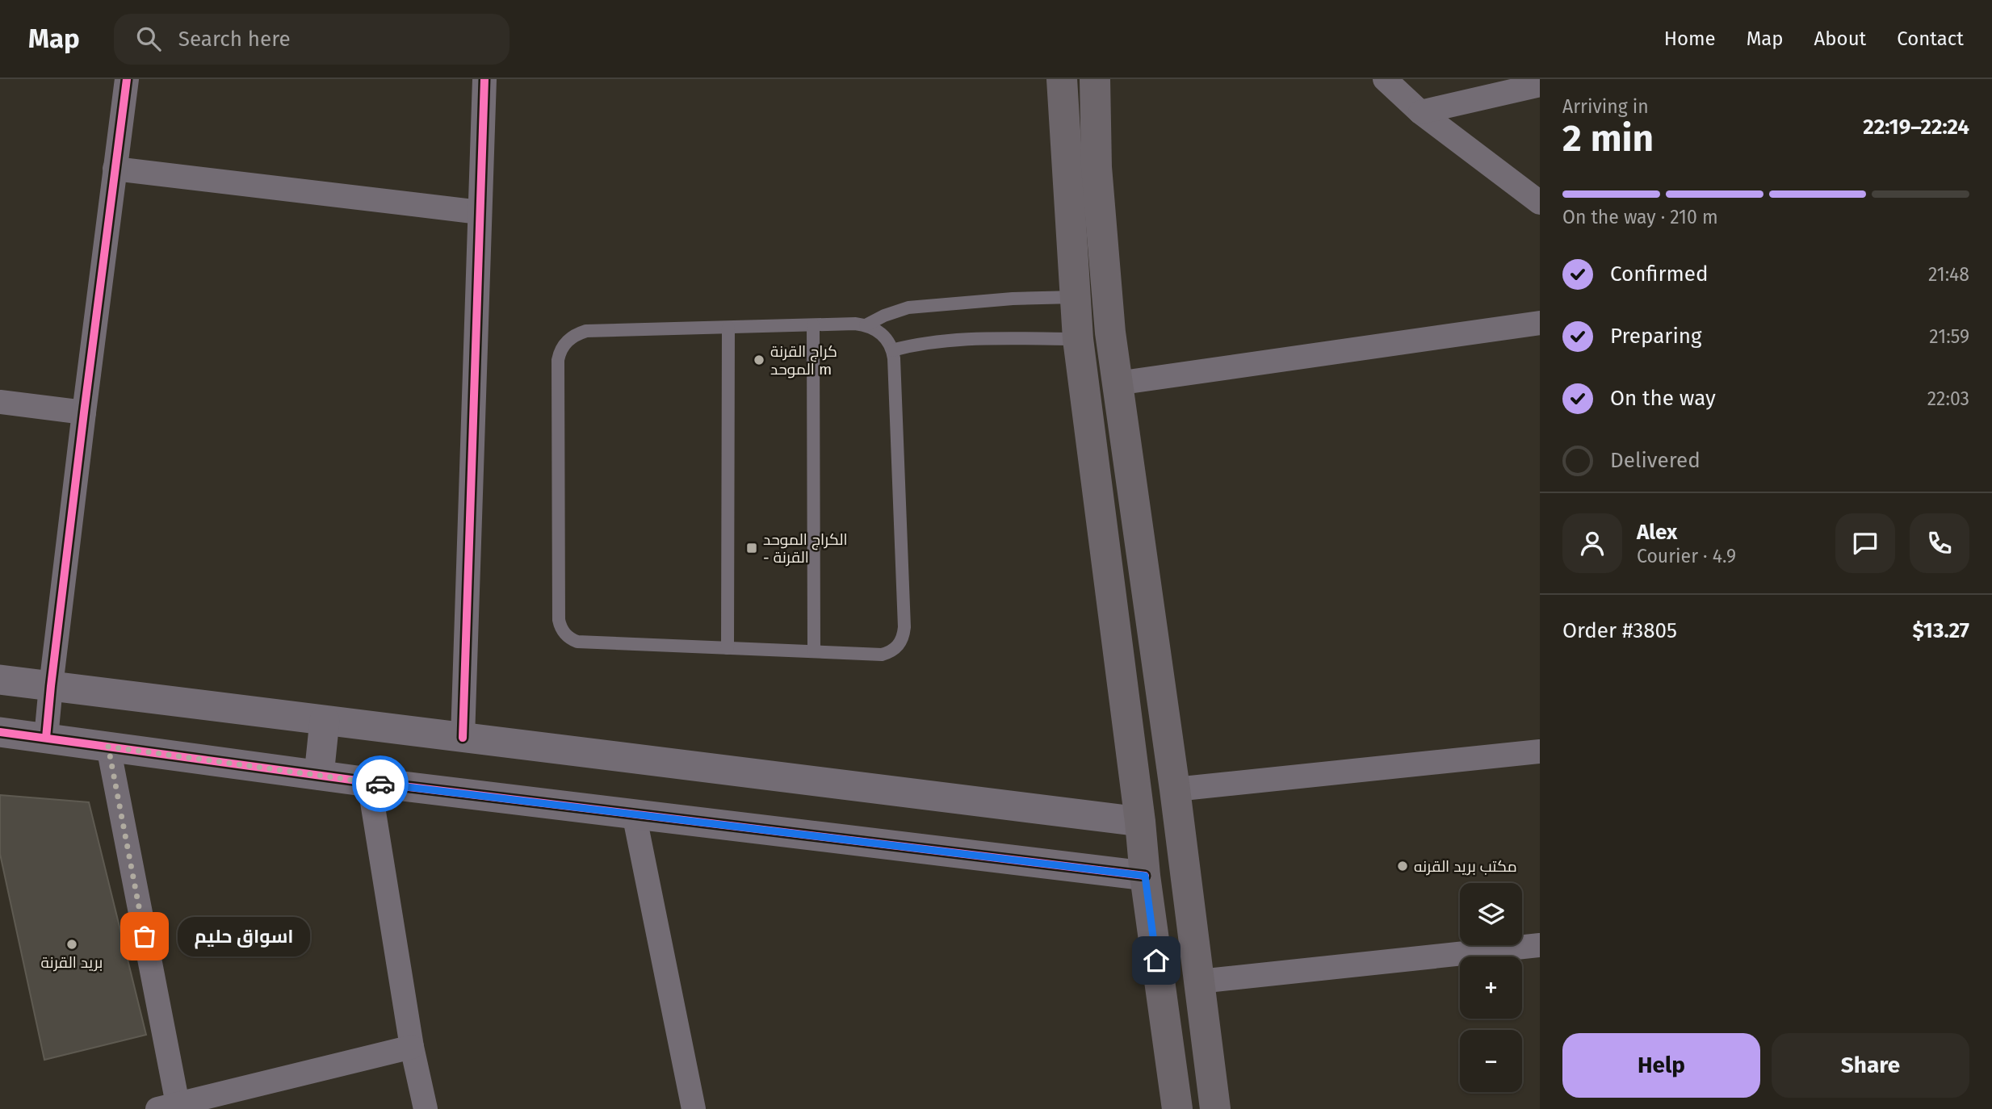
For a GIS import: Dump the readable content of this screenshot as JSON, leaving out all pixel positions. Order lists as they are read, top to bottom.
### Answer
{
  "places": {
    "other": [
      "كراج القرنة الموحد m",
      "مكتب بريد القرنه",
      "اسواق حليم",
      "بريد القرنة"
    ],
    "transit": ["الكراج الموحد - القرنة"]
  },
  "page": {
    "header": "Map",
    "search": "Search here",
    "nav": [
      "Home",
      "Map",
      "About",
      "Contact"
    ],
    "heading": ["2 min", "Arriving in", "22:19–22:24"],
    "panel": [
      "Alex",
      "Courier · 4.9",
      "Order #3805",
      "$13.27"
    ],
    "bar": "On the way · 210 m",
    "list": [
      ["Confirmed", "21:48"],
      ["Preparing", "21:59"],
      ["On the way", "22:03"],
      "Delivered"
    ],
    "map_buttons": ["+", "−"],
    "bubble": "اسواق حليم",
    "buttons": ["Help", "Share"]
  }
}
